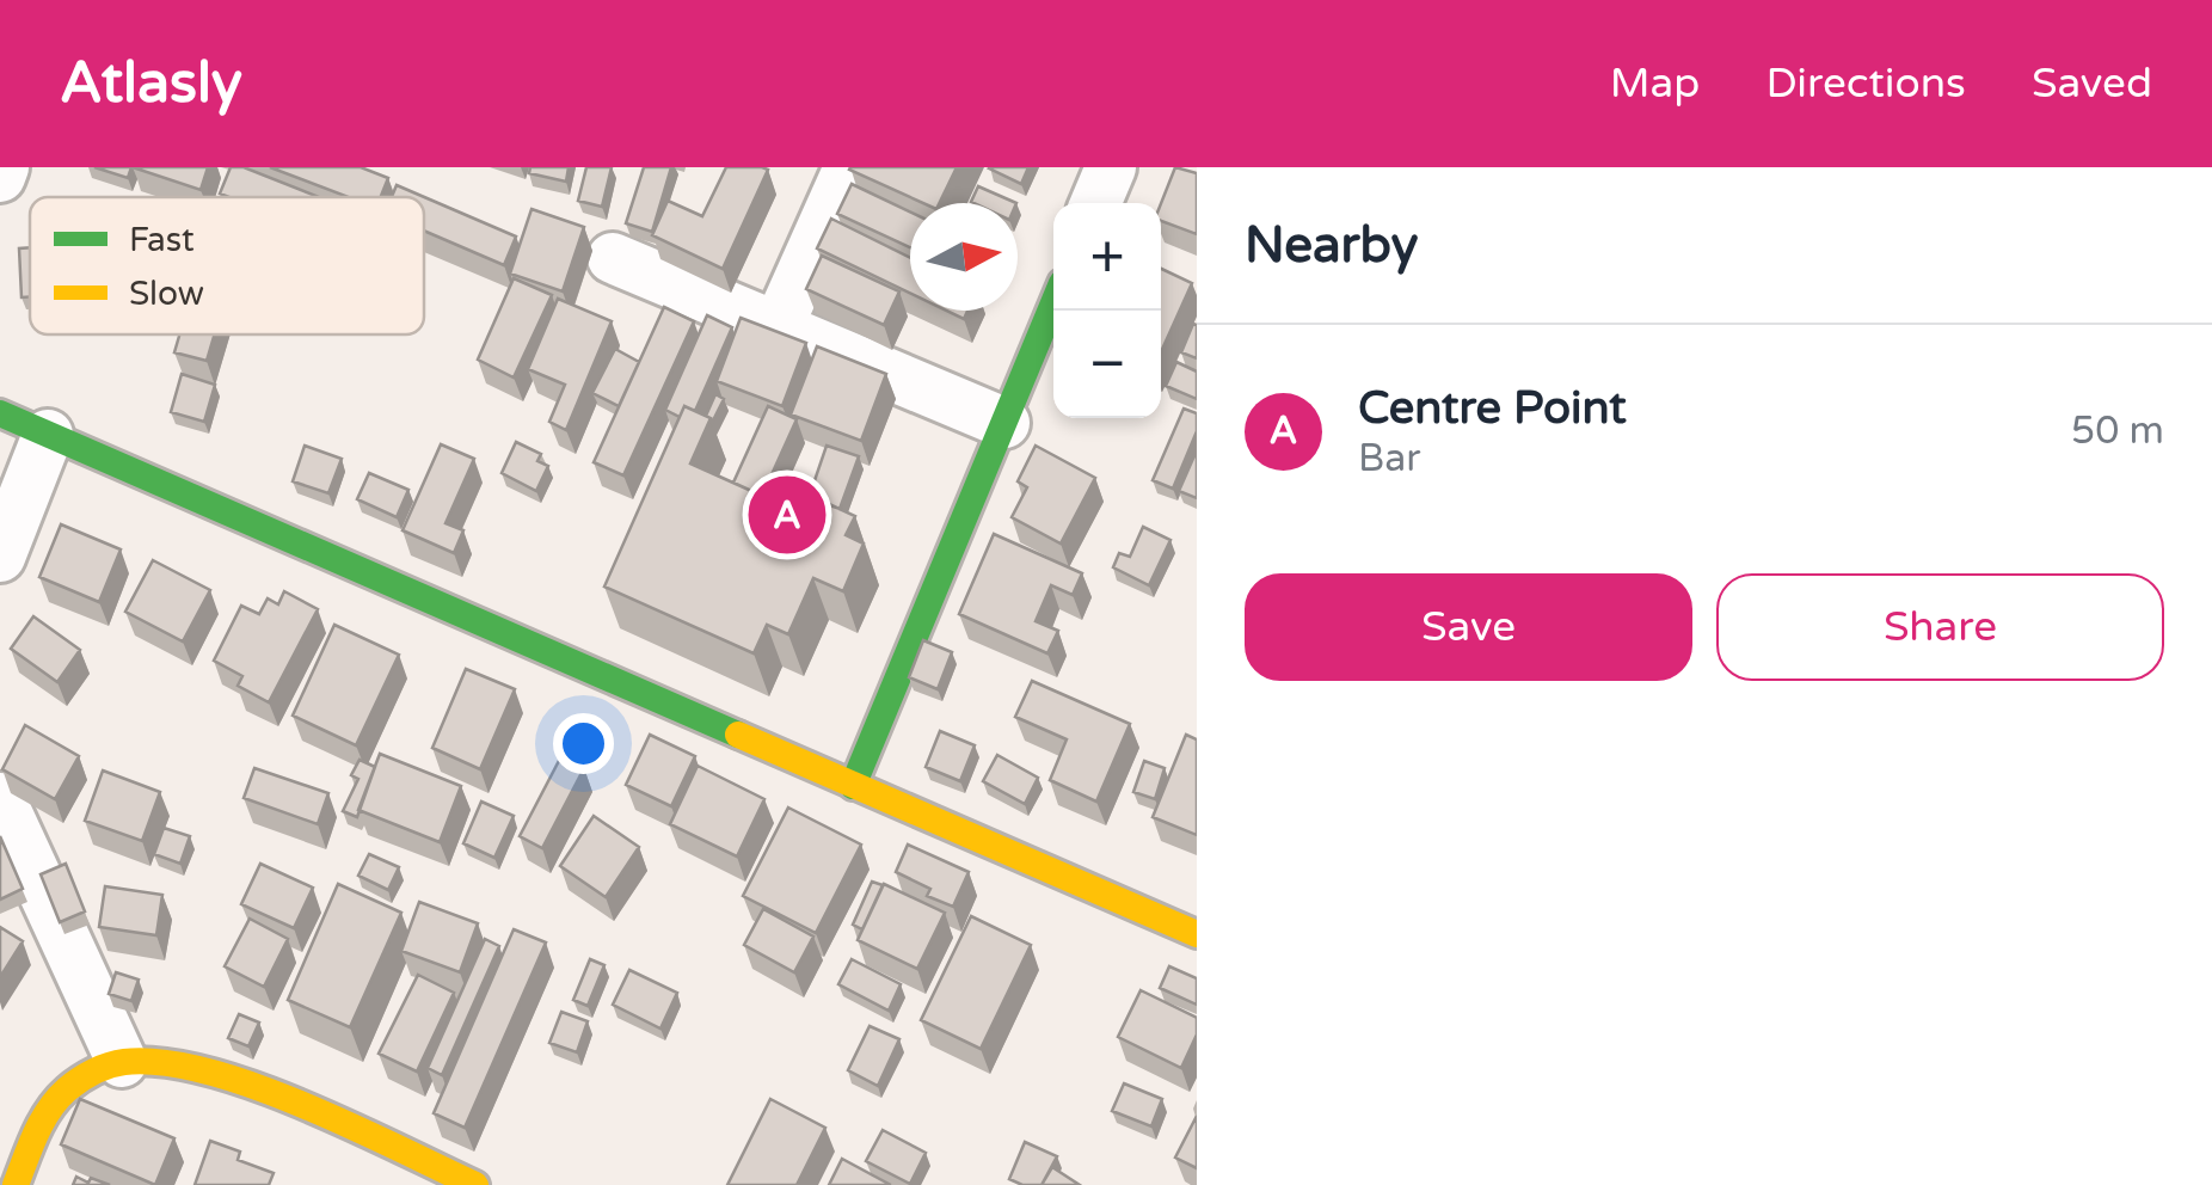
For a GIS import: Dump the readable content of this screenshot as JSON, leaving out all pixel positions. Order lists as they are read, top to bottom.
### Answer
{
  "legend": ["Fast", "Slow"],
  "north": "right",
  "page": {
    "header": "Atlasly",
    "nav": ["Map", "Directions", "Saved"],
    "heading": "Nearby",
    "map_buttons": ["+", "−"],
    "list": [
      {
        "mark": "A",
        "name": "Centre Point",
        "note": "Bar",
        "value": "50 m"
      }
    ],
    "pins": "A",
    "buttons": ["Save", "Share"]
  }
}
